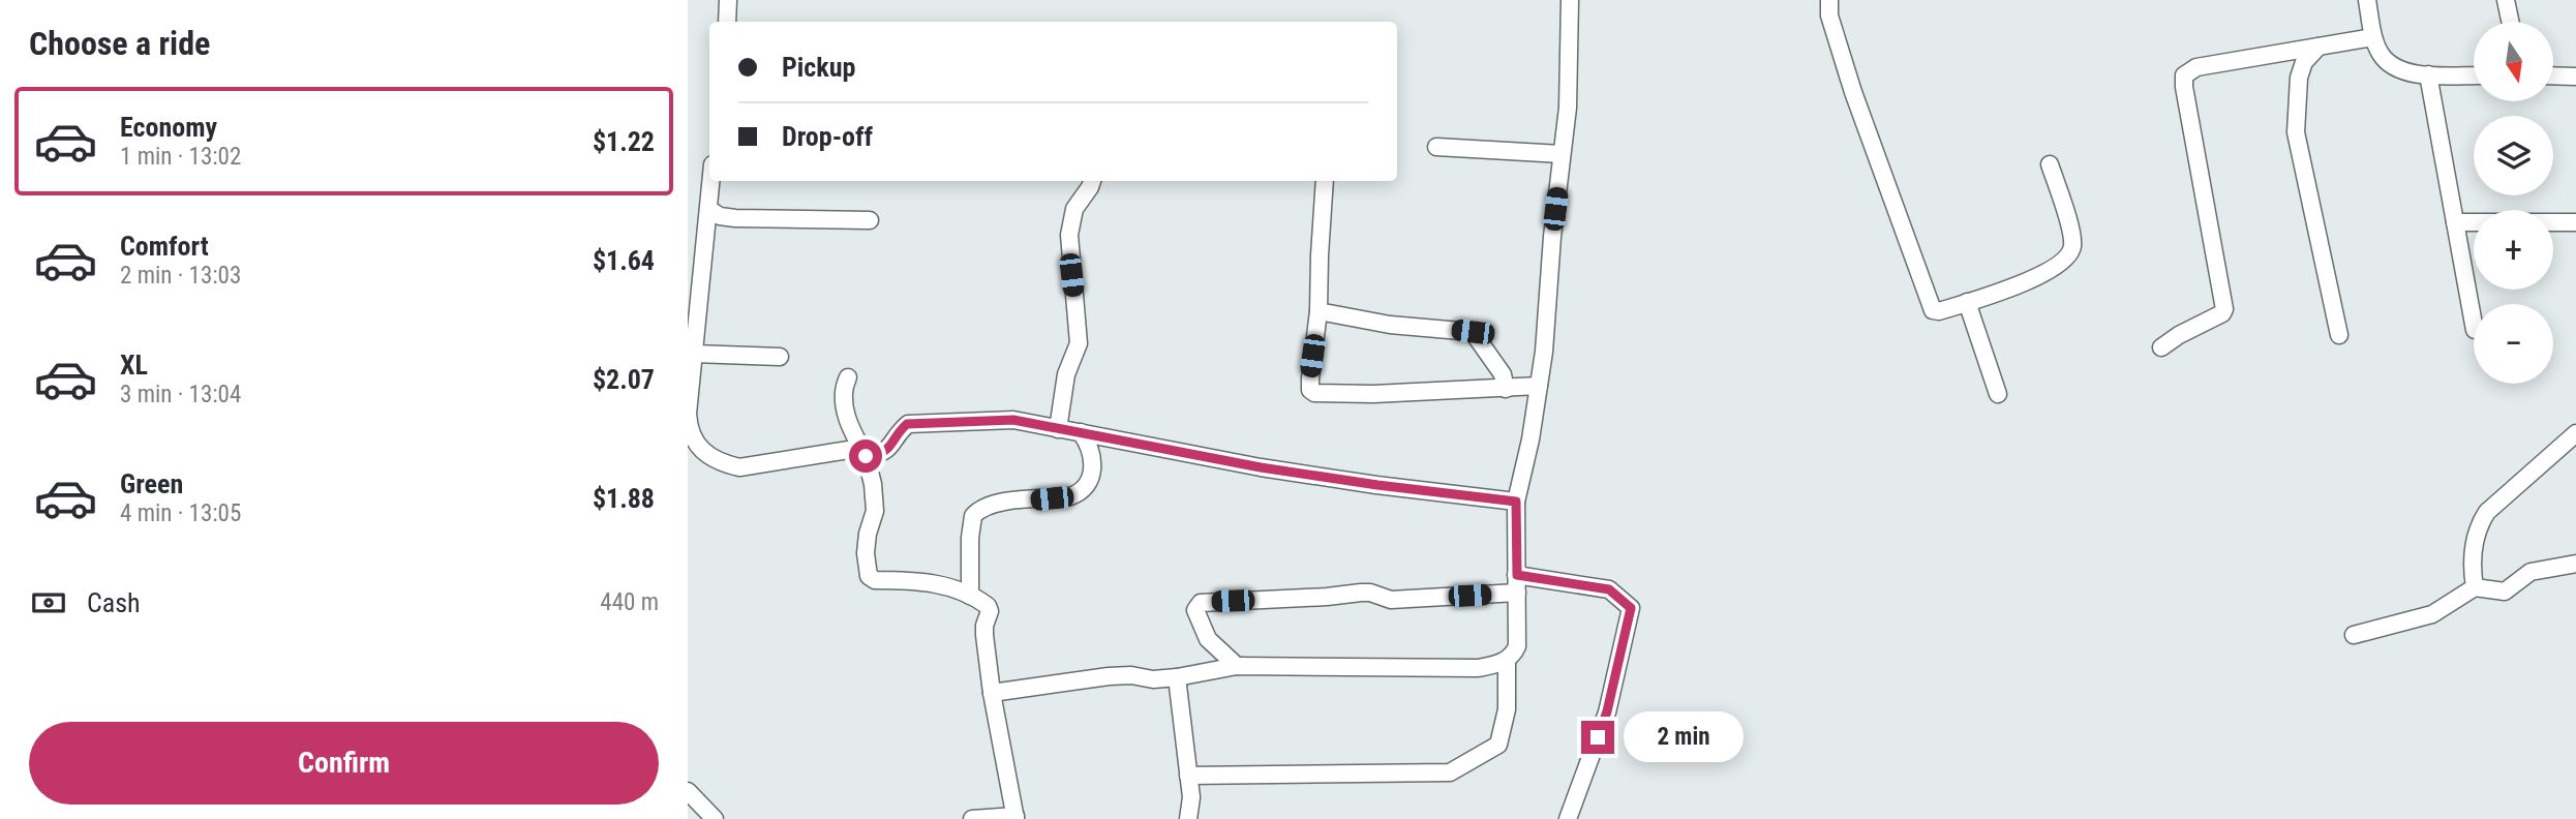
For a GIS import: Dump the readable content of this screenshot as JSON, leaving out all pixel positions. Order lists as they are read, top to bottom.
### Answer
{
  "north": "bottom",
  "page": {
    "heading": "Choose a ride",
    "map_buttons": ["+", "−"],
    "banner": ["Pickup", "Drop-off"],
    "list": [
      {
        "name": "Economy",
        "note": "1 min · 13:02",
        "value": "$1.22"
      },
      {
        "name": "Comfort",
        "note": "2 min · 13:03",
        "value": "$1.64"
      },
      {
        "name": "XL",
        "note": "3 min · 13:04",
        "value": "$2.07"
      },
      {
        "name": "Green",
        "note": "4 min · 13:05",
        "value": "$1.88"
      }
    ],
    "pay": ["Cash", "440 m"],
    "buttons": "Confirm",
    "bubble": "2 min"
  }
}
